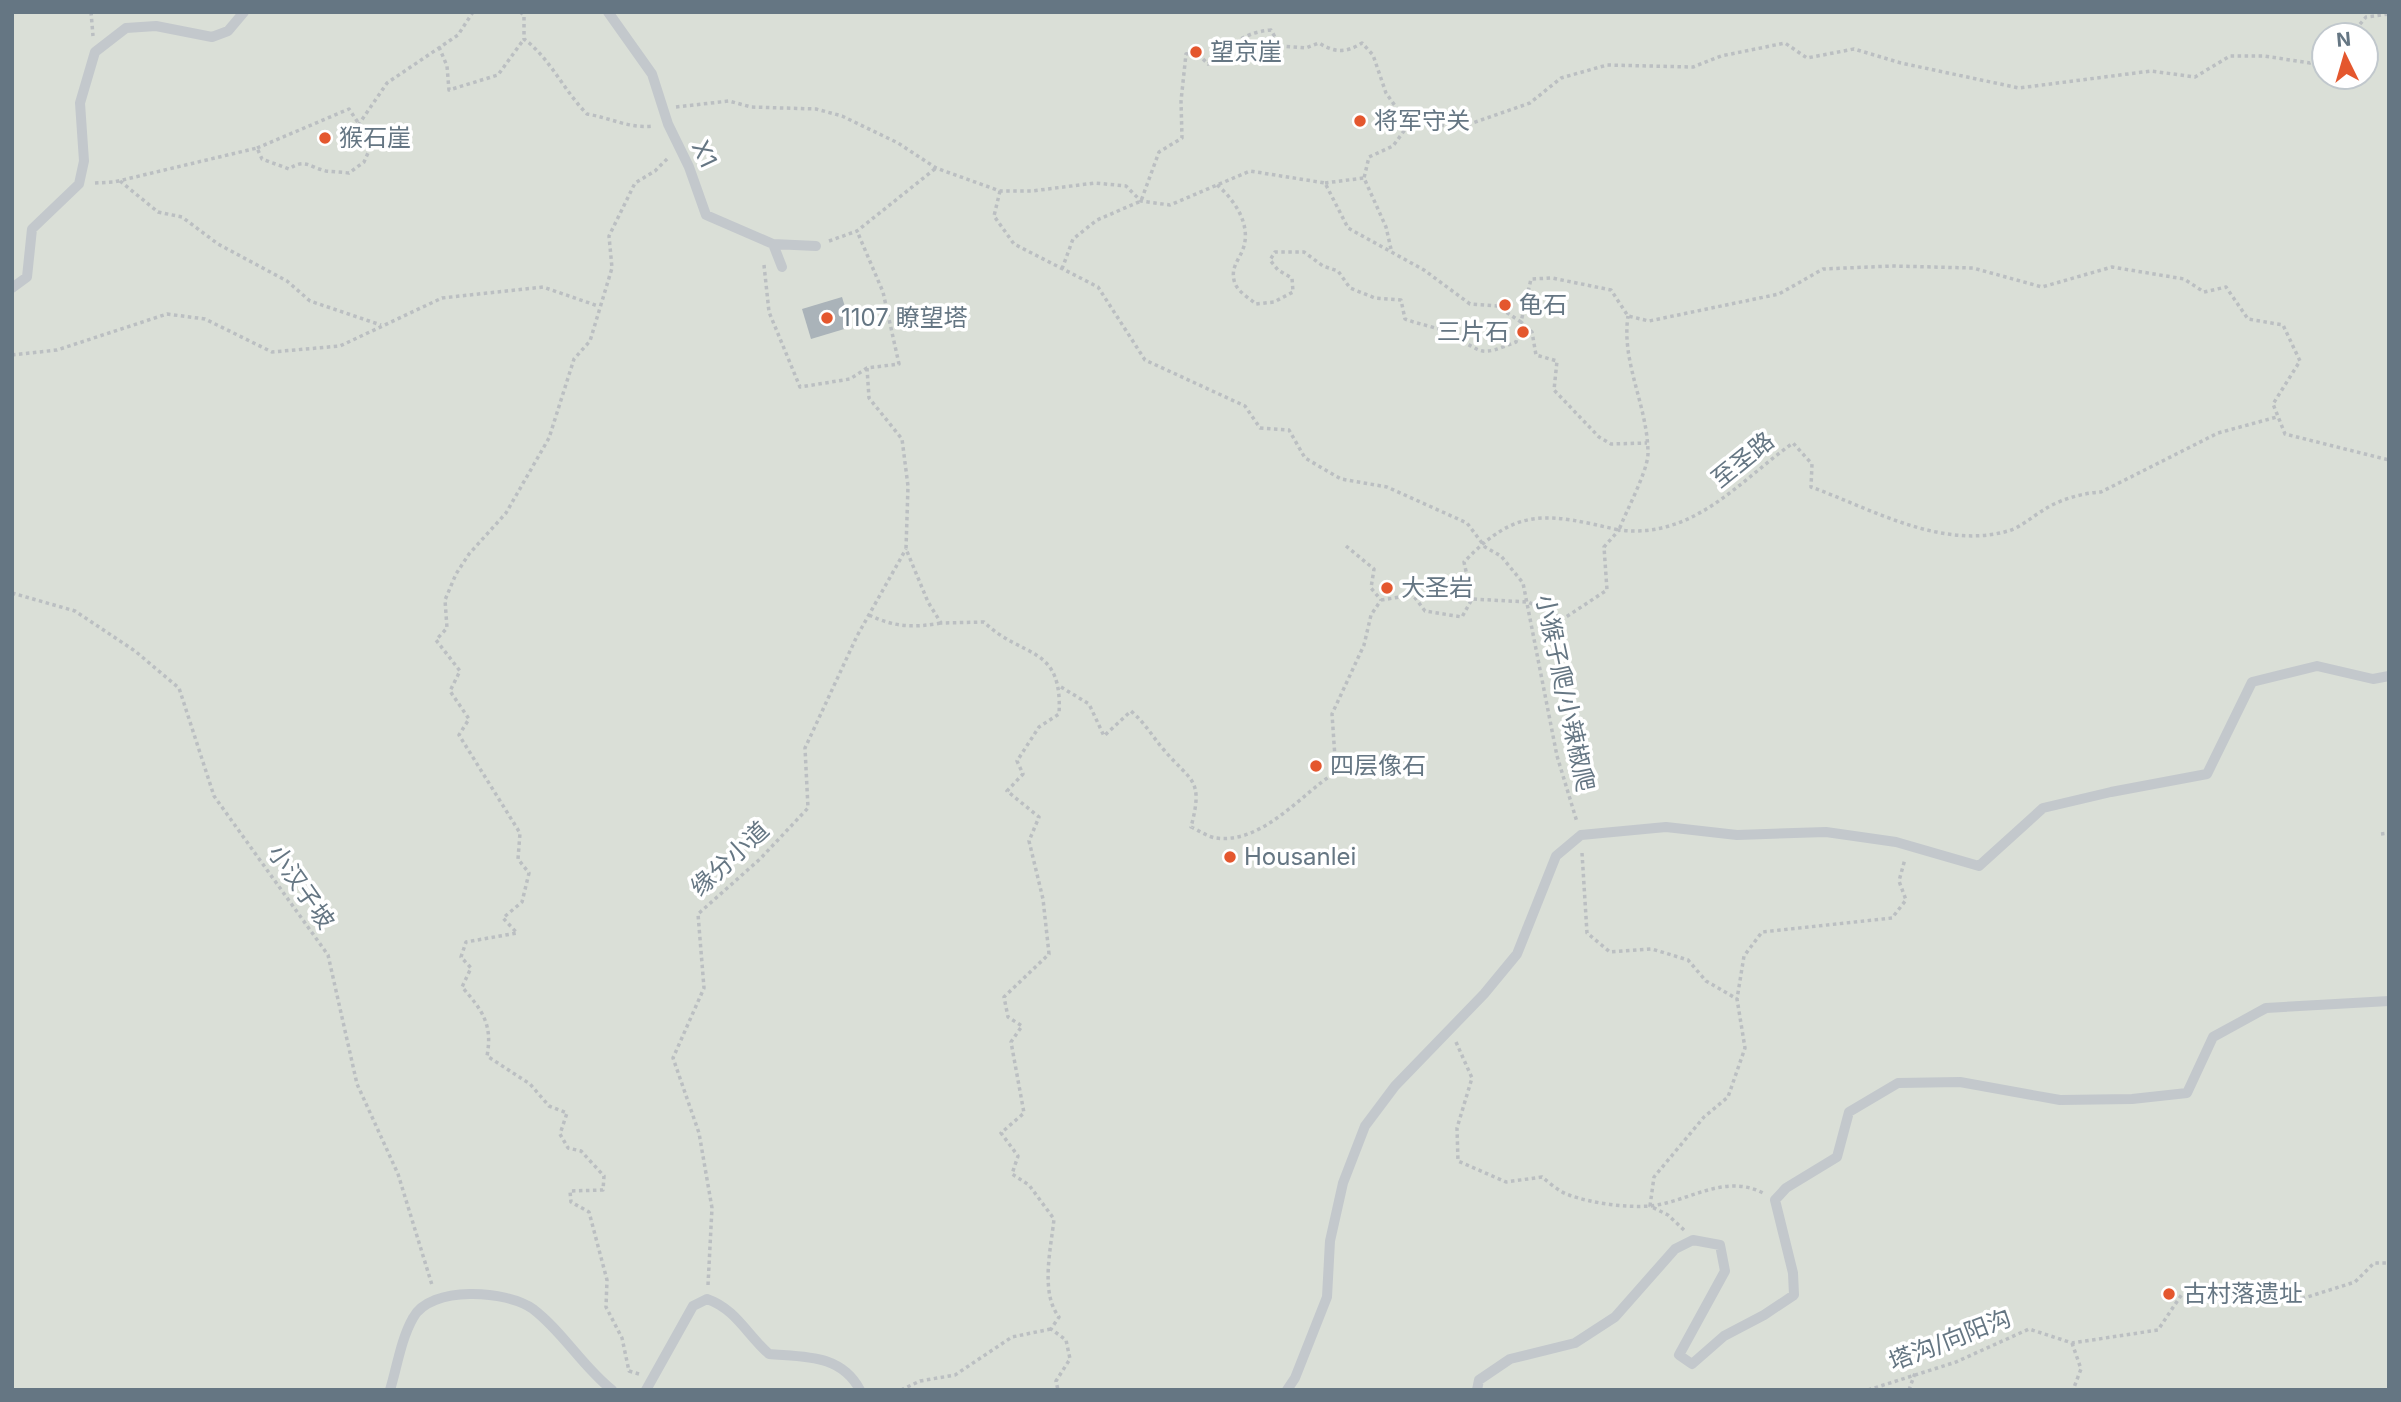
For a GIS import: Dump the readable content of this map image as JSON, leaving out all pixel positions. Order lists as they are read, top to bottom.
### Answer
{
  "streets": {
    "lane": ["X1"],
    "path": [
      "至圣路",
      "小猴子爬/小辣椒爬",
      "缘分小道",
      "小汉子坡",
      "塔沟/向阳沟"
    ]
  },
  "places": [
    "望京崖",
    "将军守关",
    "猴石崖",
    "龟石",
    "1107 瞭望塔",
    "三片石",
    "大圣岩",
    "四层像石",
    "Housanlei",
    "古村落遗址"
  ],
  "north": "top"
}
